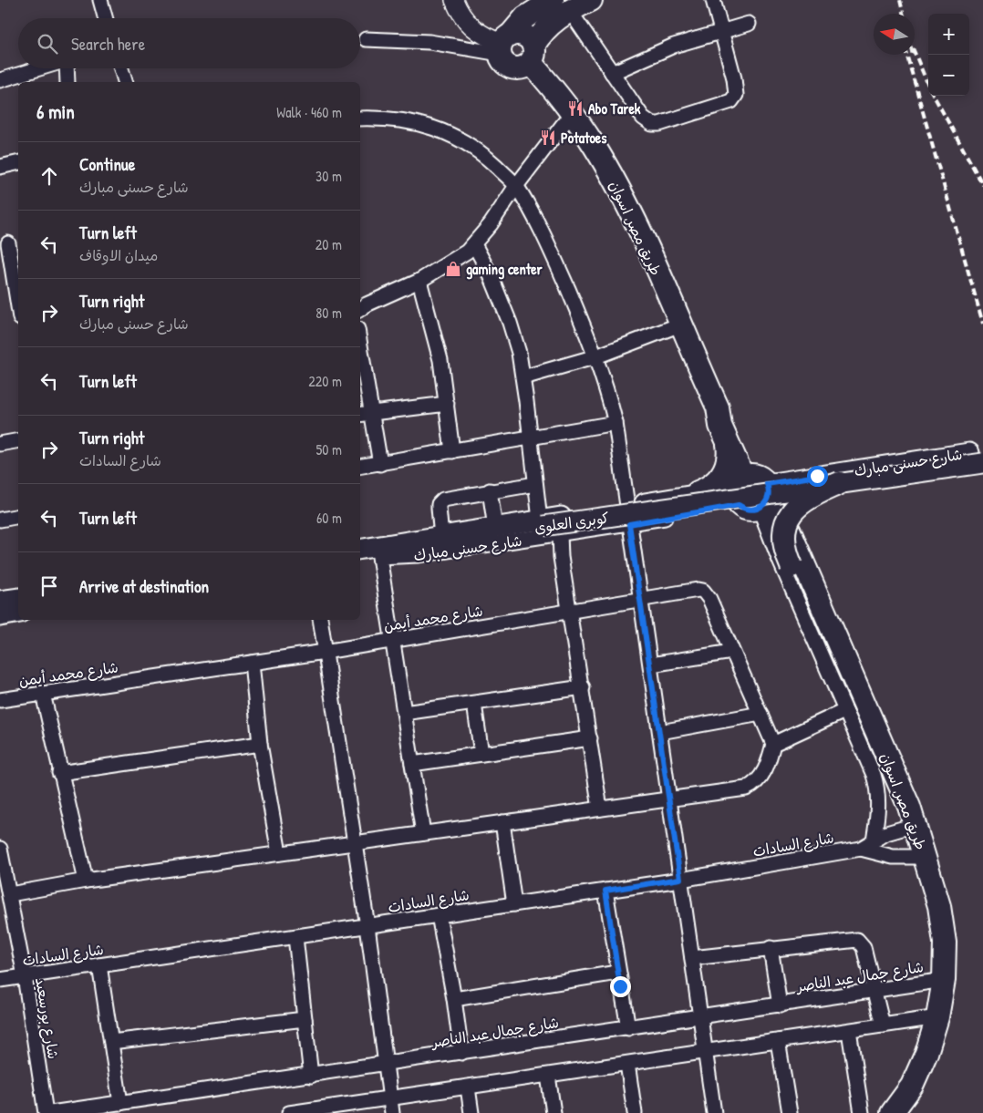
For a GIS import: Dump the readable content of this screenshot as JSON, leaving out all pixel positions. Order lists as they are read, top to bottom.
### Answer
{
  "streets": {
    "main road": ["طريق مصر, اسوان", "شارع حسنى مبارك", "كوبرى العلوى"],
    "street": [
      "شارع محمد أيمن",
      "شارع السادات",
      "شارع جمال عبد الناصر",
      "شارع بورسعيد"
    ]
  },
  "crossings": [
    ["طريق مصر, اسوان", "شارع حسنى مبارك"],
    ["طريق مصر, اسوان", "شارع السادات"],
    ["طريق مصر, اسوان", "شارع جمال عبد الناصر"],
    ["شارع حسنى مبارك", "كوبرى العلوى"],
    ["شارع السادات", "شارع بورسعيد"]
  ],
  "places": {
    "restaurant": ["Abo Tarek", "Potatoes"],
    "shop": ["gaming center"]
  },
  "north": "left",
  "page": {
    "map_buttons": ["+", "−"],
    "search": "Search here",
    "heading": ["6 min", "Walk · 460 m"],
    "list": [
      ["Continue", "شارع حسنى مبارك", "30 m"],
      ["Turn left", "ميدان الاوقاف", "20 m"],
      ["Turn right", "شارع حسنى مبارك", "80 m"],
      ["Turn left", "220 m"],
      ["Turn right", "شارع السادات", "50 m"],
      ["Turn left", "60 m"],
      "Arrive at destination"
    ]
  }
}
